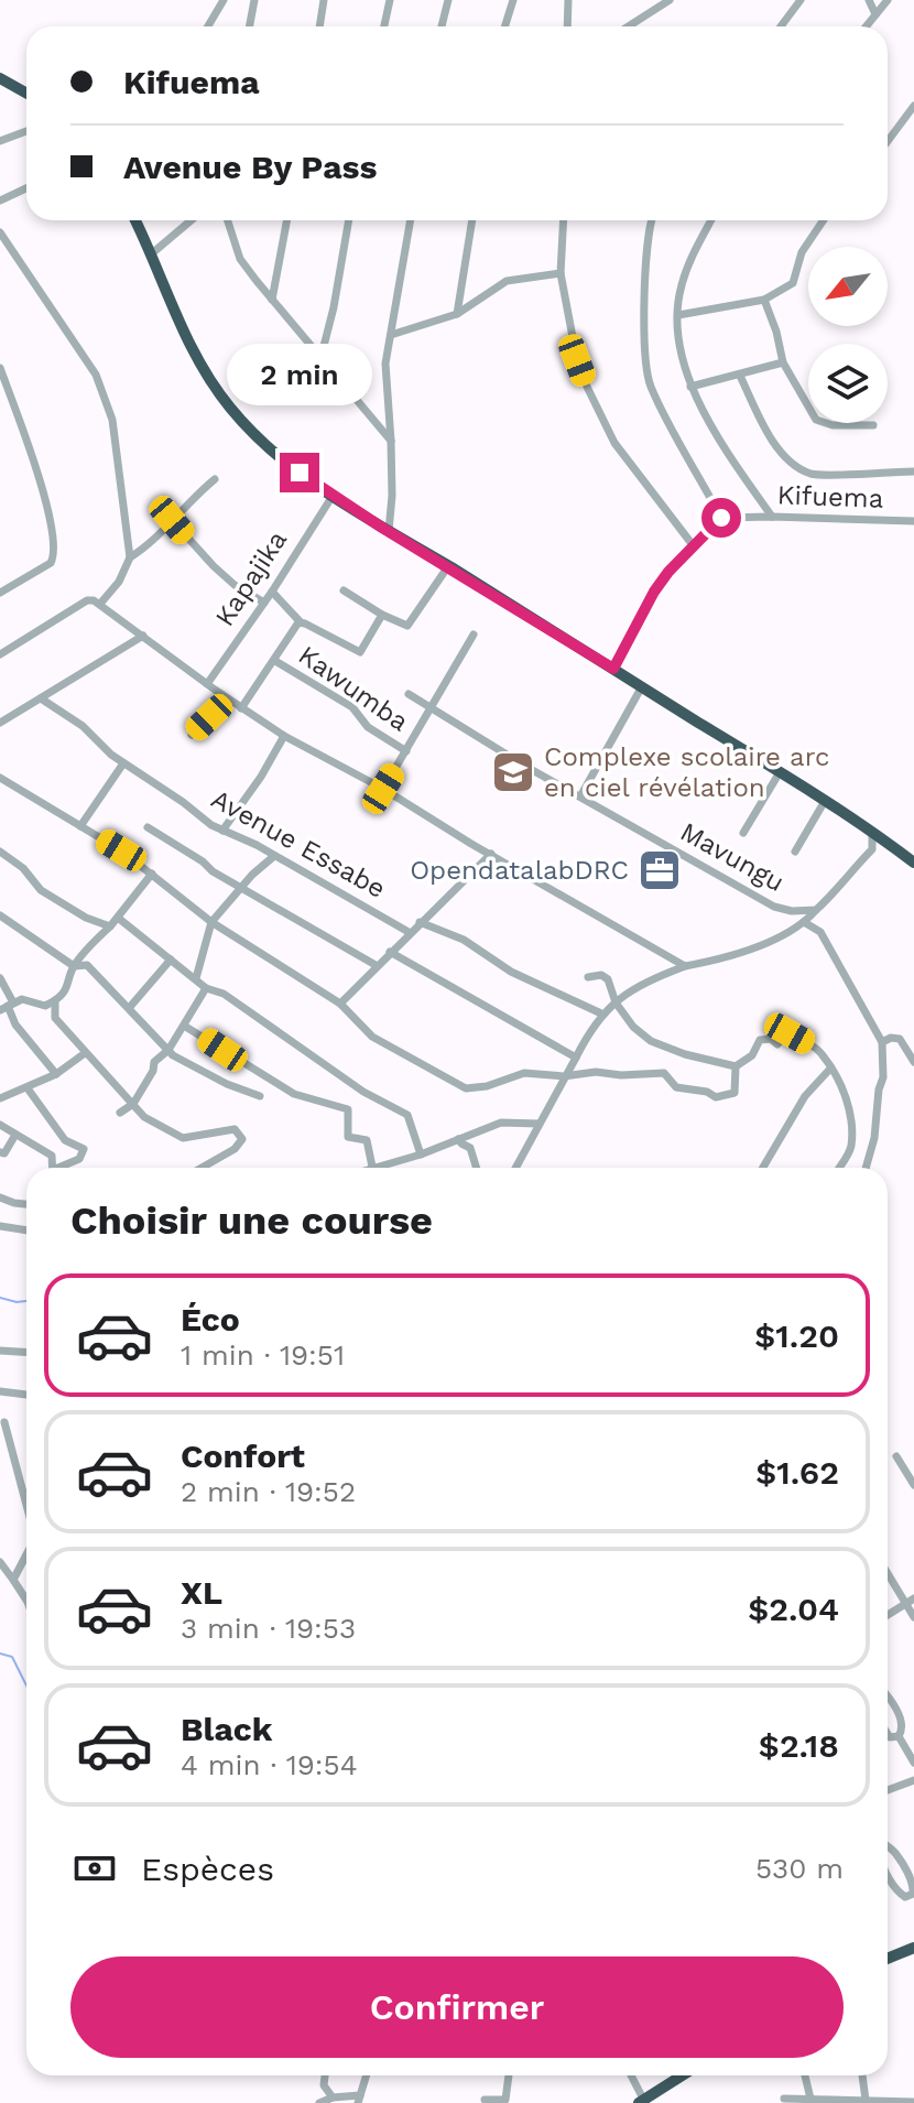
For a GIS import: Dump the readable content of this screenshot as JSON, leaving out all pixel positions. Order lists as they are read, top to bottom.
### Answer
{
  "streets": {
    "street": [
      "Kifuema",
      "Kapajika",
      "Kawumba",
      "Avenue Essabe",
      "Mavungu"
    ]
  },
  "places": {
    "school or university": ["Complexe scolaire arc en ciel révélation"],
    "office": ["OpendatalabDRC"]
  },
  "north": "bottom left",
  "page": {
    "banner": ["Kifuema", "Avenue By Pass"],
    "bubble": "2 min",
    "heading": "Choisir une course",
    "list": [
      {
        "name": "Éco",
        "note": "1 min · 19:51",
        "value": "$1.20"
      },
      {
        "name": "Confort",
        "note": "2 min · 19:52",
        "value": "$1.62"
      },
      {
        "name": "XL",
        "note": "3 min · 19:53",
        "value": "$2.04"
      },
      {
        "name": "Black",
        "note": "4 min · 19:54",
        "value": "$2.18"
      }
    ],
    "pay": ["Espèces", "530 m"],
    "buttons": "Confirmer"
  }
}
